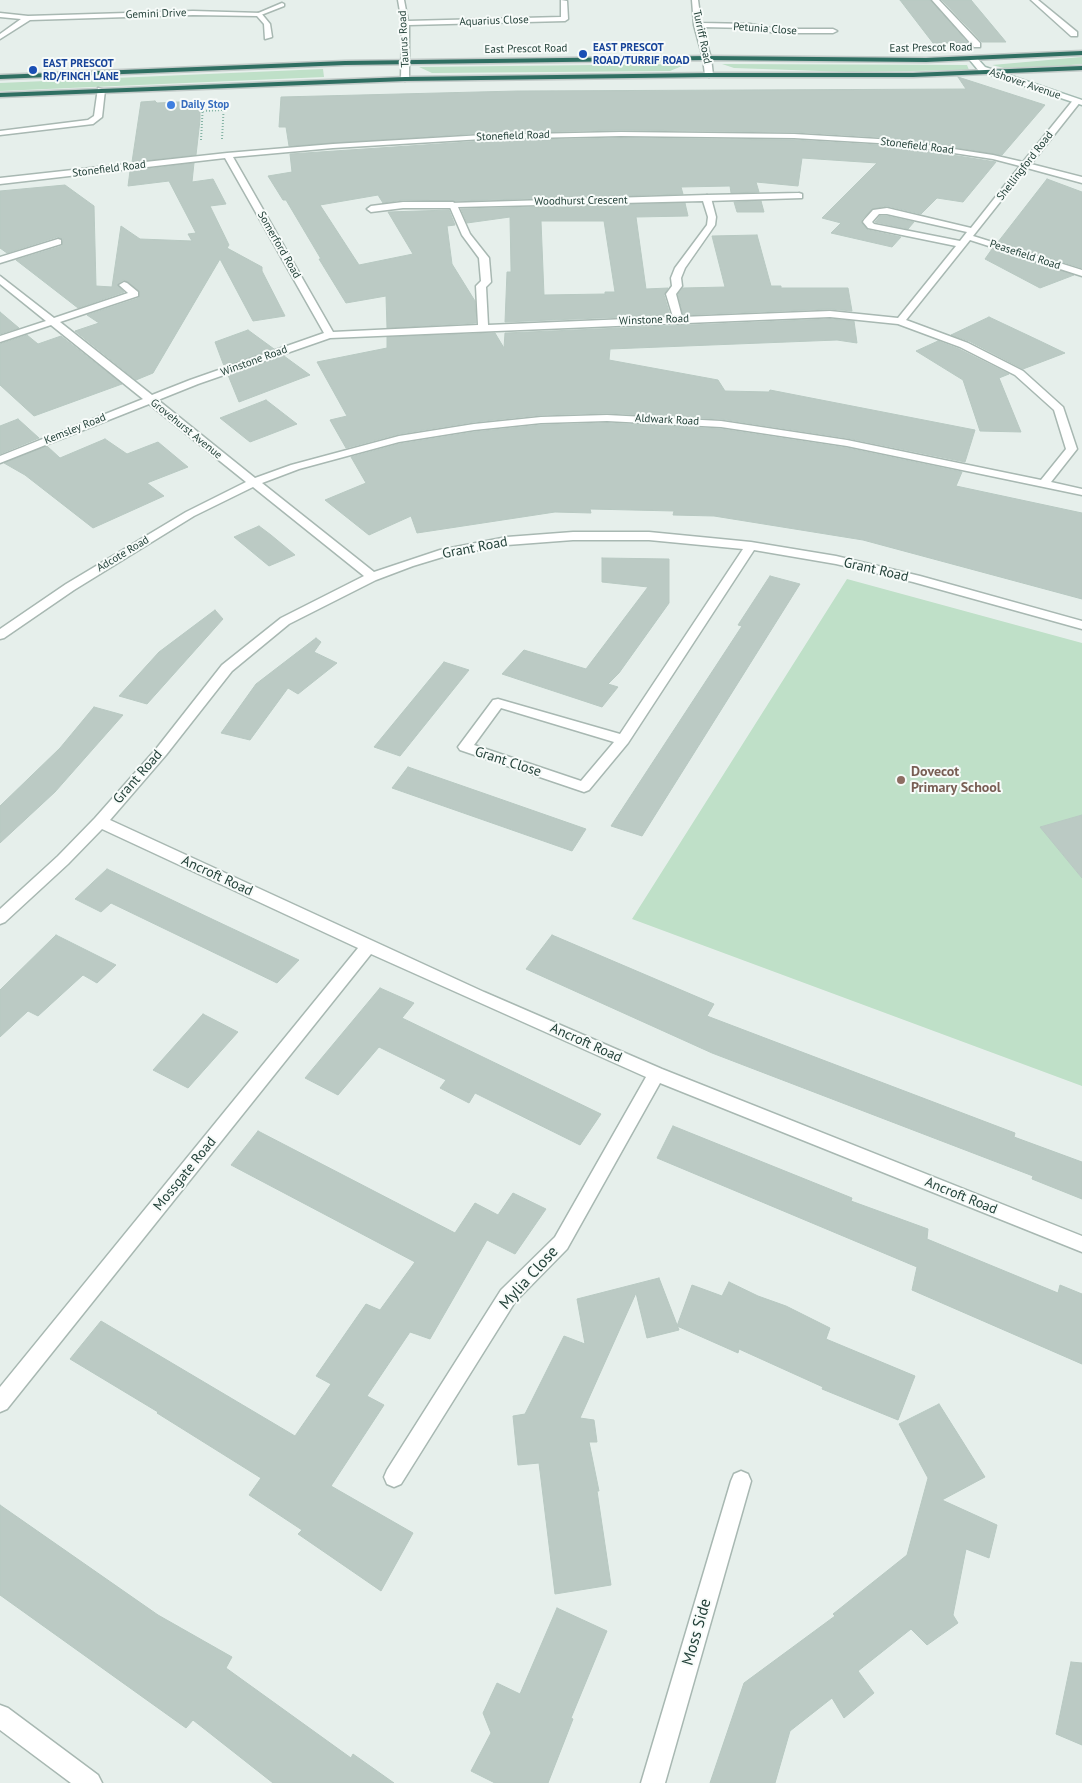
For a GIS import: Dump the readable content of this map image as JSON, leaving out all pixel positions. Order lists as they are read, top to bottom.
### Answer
{
  "streets": {
    "highway": ["East Prescot Road"],
    "street": [
      "Gemini Drive",
      "Aquarius Close",
      "Petunia Close",
      "Turriff Road",
      "Taurus Road",
      "Ashover Avenue",
      "Stonefield Road",
      "Shellingford Road",
      "Woodhurst Crescent",
      "Somerford Road",
      "Peasefield Road",
      "Winstone Road",
      "Aldwark Road",
      "Kemsley Road",
      "Grovehurst Avenue",
      "Grant Road",
      "Adcote Road",
      "Grant Close",
      "Ancroft Road",
      "Mossgate Road",
      "Mylia Close",
      "Moss Side"
    ]
  },
  "crossings": [
    ["Aquarius Close", "Taurus Road"],
    ["Petunia Close", "Turriff Road"],
    ["Turriff Road", "East Prescot Road"],
    ["Taurus Road", "East Prescot Road"],
    ["East Prescot Road", "Ashover Avenue"],
    ["Ashover Avenue", "Shellingford Road"],
    ["Stonefield Road", "Shellingford Road"],
    ["Stonefield Road", "Somerford Road"],
    ["Shellingford Road", "Peasefield Road"],
    ["Shellingford Road", "Winstone Road"],
    ["Somerford Road", "Winstone Road"],
    ["Winstone Road", "Aldwark Road"],
    ["Winstone Road", "Kemsley Road"],
    ["Winstone Road", "Grovehurst Avenue"],
    ["Aldwark Road", "Grovehurst Avenue"],
    ["Aldwark Road", "Adcote Road"],
    ["Kemsley Road", "Grovehurst Avenue"],
    ["Grovehurst Avenue", "Grant Road"],
    ["Grovehurst Avenue", "Adcote Road"],
    ["Grant Road", "Grant Close"],
    ["Grant Road", "Ancroft Road"],
    ["Ancroft Road", "Mossgate Road"],
    ["Ancroft Road", "Mylia Close"]
  ],
  "places": [
    "EAST PRESCOT ROAD/TURRIF ROAD",
    "EAST PRESCOT RD/FINCH LANE",
    "Daily Stop",
    "Dovecot Primary School"
  ]
}
